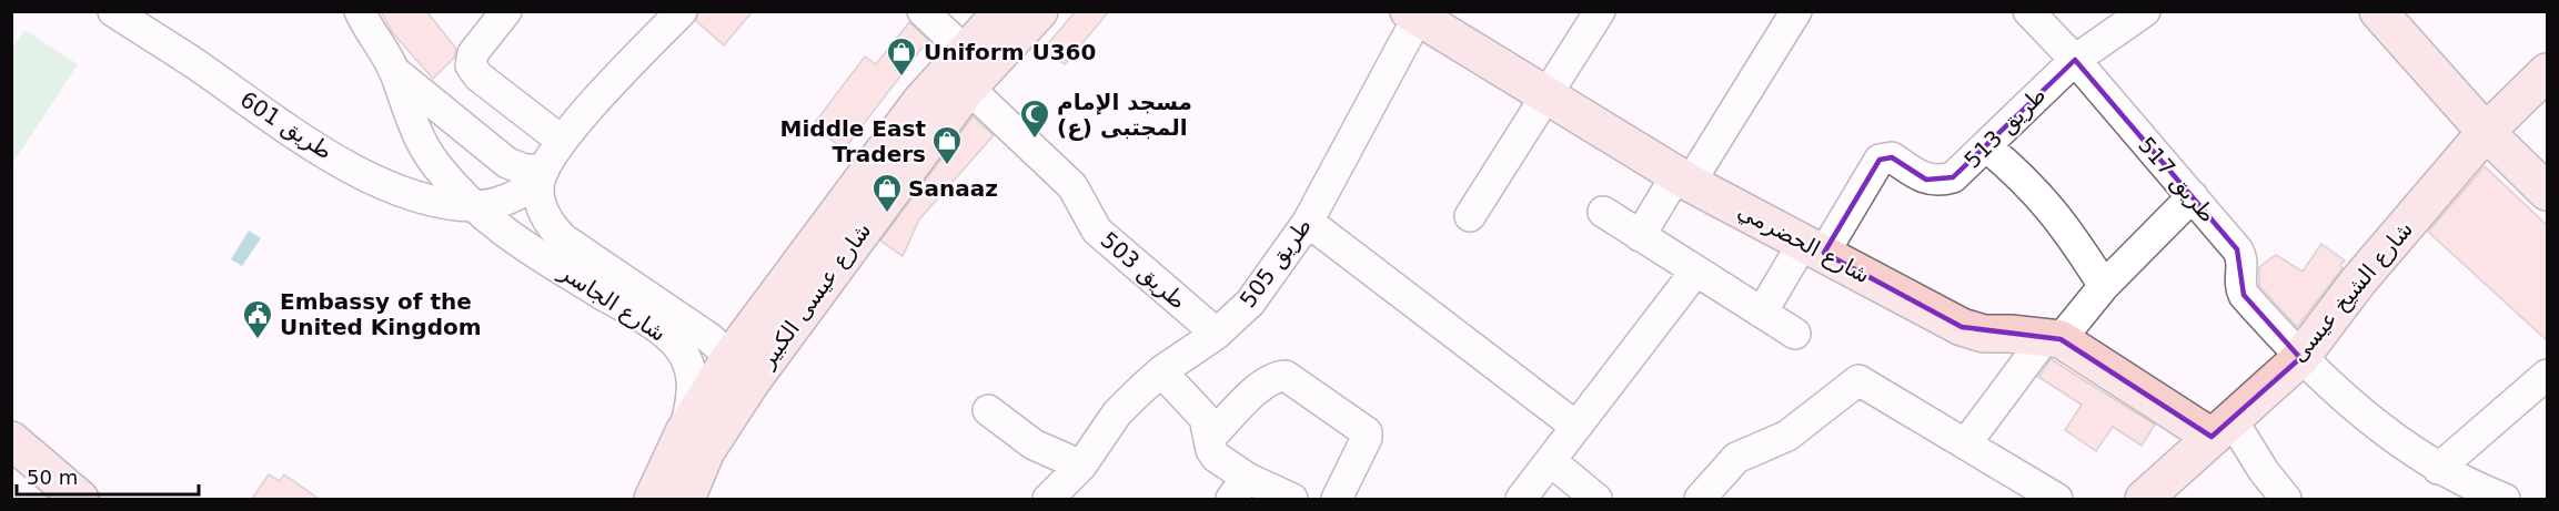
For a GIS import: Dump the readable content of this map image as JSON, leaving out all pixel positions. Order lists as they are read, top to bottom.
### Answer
{
  "streets": {
    "street": [
      "طريق 601",
      "طريق 513",
      "طريق 517",
      "شارع الحضرمي",
      "طريق 505",
      "طريق 503",
      "شارع الشيخ عيسى",
      "شارع عيسى الكبير",
      "شارع الجاسر"
    ]
  },
  "crossings": [
    ["طريق 601", "شارع الجاسر"],
    ["طريق 513", "طريق 517"],
    ["طريق 513", "شارع الحضرمي"],
    ["طريق 517", "شارع الشيخ عيسى"],
    ["شارع الحضرمي", "طريق 505"],
    ["شارع الحضرمي", "شارع الشيخ عيسى"],
    ["طريق 505", "طريق 503"],
    ["طريق 503", "شارع عيسى الكبير"],
    ["شارع عيسى الكبير", "شارع الجاسر"]
  ],
  "places": {
    "shop": ["Uniform U360", "Middle East Traders", "Sanaaz"],
    "mosque": ["مسجد الإمام المجتبى (ع)"],
    "public building": ["Embassy of the United Kingdom"]
  },
  "scale_bar": "50 m"
}
